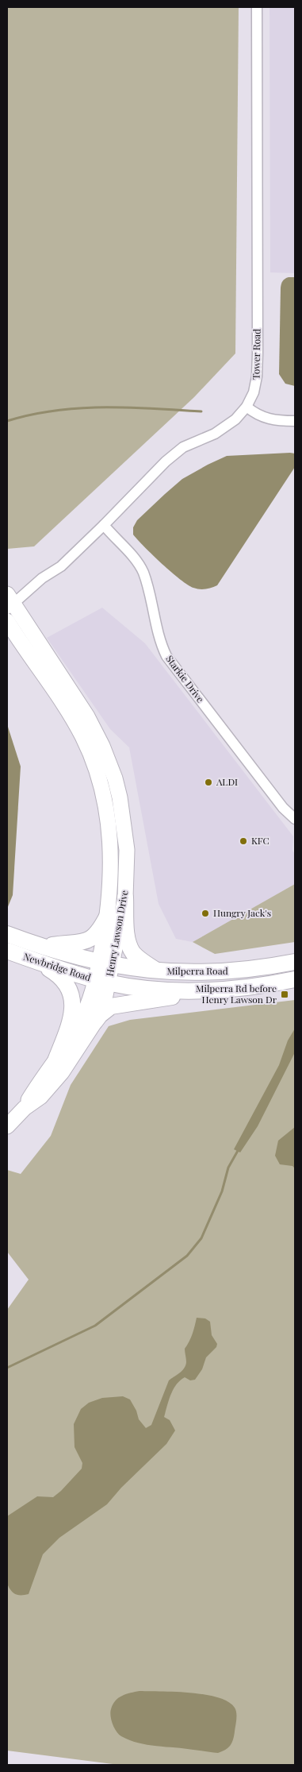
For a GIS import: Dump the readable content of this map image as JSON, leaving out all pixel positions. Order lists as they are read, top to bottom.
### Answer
{
  "streets": {
    "highway": ["Newbridge Road", "Milperra Road"],
    "main road": ["Henry Lawson Drive"],
    "street": ["Tower Road", "Starkie Drive"]
  },
  "crossings": [
    ["Tower Road", "Starkie Drive"],
    ["Tower Road", "Henry Lawson Drive"],
    ["Henry Lawson Drive", "Newbridge Road"],
    ["Henry Lawson Drive", "Milperra Road"],
    ["Newbridge Road", "Milperra Road"]
  ],
  "places": {
    "other": ["ALDI", "KFC", "Hungry Jack's"],
    "transit": ["Milperra Rd before Henry Lawson Dr"]
  }
}
